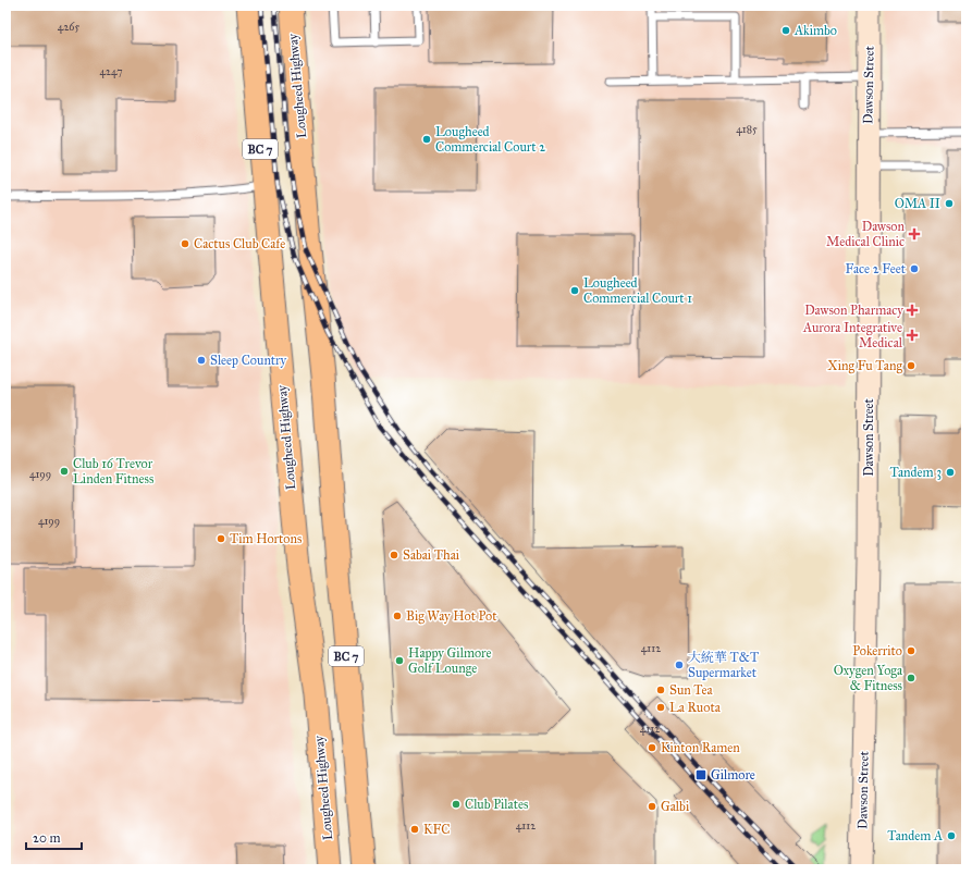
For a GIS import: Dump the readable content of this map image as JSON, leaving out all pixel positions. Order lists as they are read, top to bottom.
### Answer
{
  "streets": {
    "main road": ["Lougheed Highway", "BC 7"],
    "street": ["Dawson Street"]
  },
  "places": {
    "other": [
      "Akimbo",
      "Lougheed Commercial Court 2",
      "OMA II",
      "Cactus Club Cafe",
      "Face 2 Feet",
      "Lougheed Commercial Court 1",
      "Sleep Country",
      "Xing Fu Tang",
      "Club 16 Trevor Linden Fitness",
      "Tandem 3",
      "Tim Hortons",
      "Sabai Thai",
      "Big Way Hot Pot",
      "Pokerrito",
      "Happy Gilmore Golf Lounge",
      "大統華 T&T Supermarket",
      "Oxygen Yoga & Fitness",
      "Sun Tea",
      "La Ruota",
      "Kinton Ramen",
      "Club Pilates",
      "Galbi",
      "KFC",
      "Tandem A"
    ],
    "health": ["Dawson Medical Clinic", "Dawson Pharmacy", "Aurora Integrative Medical"],
    "transit": ["Gilmore"]
  },
  "house_numbers": [
    "4265",
    "4247",
    "4185",
    "4199",
    "4199",
    "4112",
    "4112",
    "4112"
  ],
  "scale_bar": "20 m"
}
